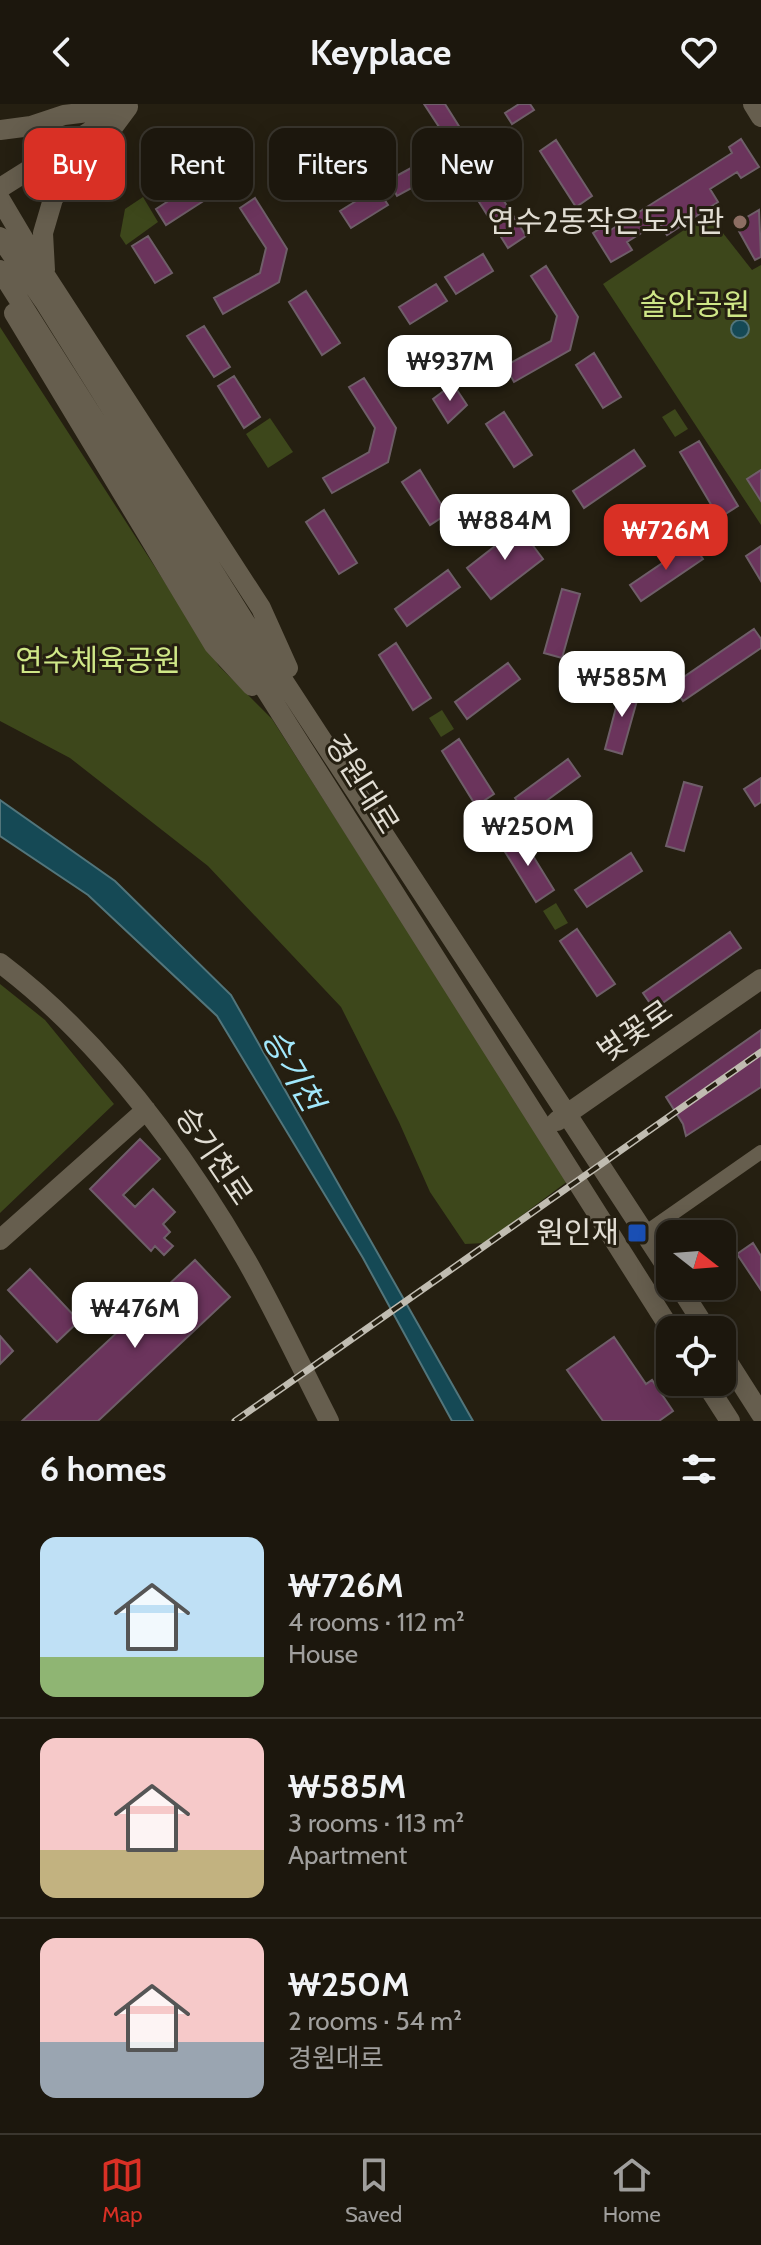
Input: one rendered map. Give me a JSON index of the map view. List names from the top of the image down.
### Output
{
  "streets": {
    "main road": ["경원대로", "벚꽃로", "승기천로"]
  },
  "crossings": [
    ["경원대로", "벚꽃로"]
  ],
  "water": ["승기천"],
  "parks": ["솔안공원", "연수체육공원"],
  "places": {
    "other": ["연수2동작은도서관"],
    "transit": ["원인재"]
  },
  "north": "right",
  "page": {
    "header": "Keyplace",
    "chip": [
      "Buy",
      "Rent",
      "Filters",
      "New"
    ],
    "price": [
      "₩937M",
      "₩884M",
      "₩726M",
      "₩585M",
      "₩250M",
      "₩476M"
    ],
    "heading": "6 homes",
    "list": [
      {
        "name": "₩726M",
        "note": "4 rooms · 112 m² · House"
      },
      {
        "name": "₩585M",
        "note": "3 rooms · 113 m² · Apartment"
      },
      {
        "name": "₩250M",
        "note": "2 rooms · 54 m² · 경원대로"
      }
    ],
    "tabs": ["Map", "Saved", "Home"]
  }
}
